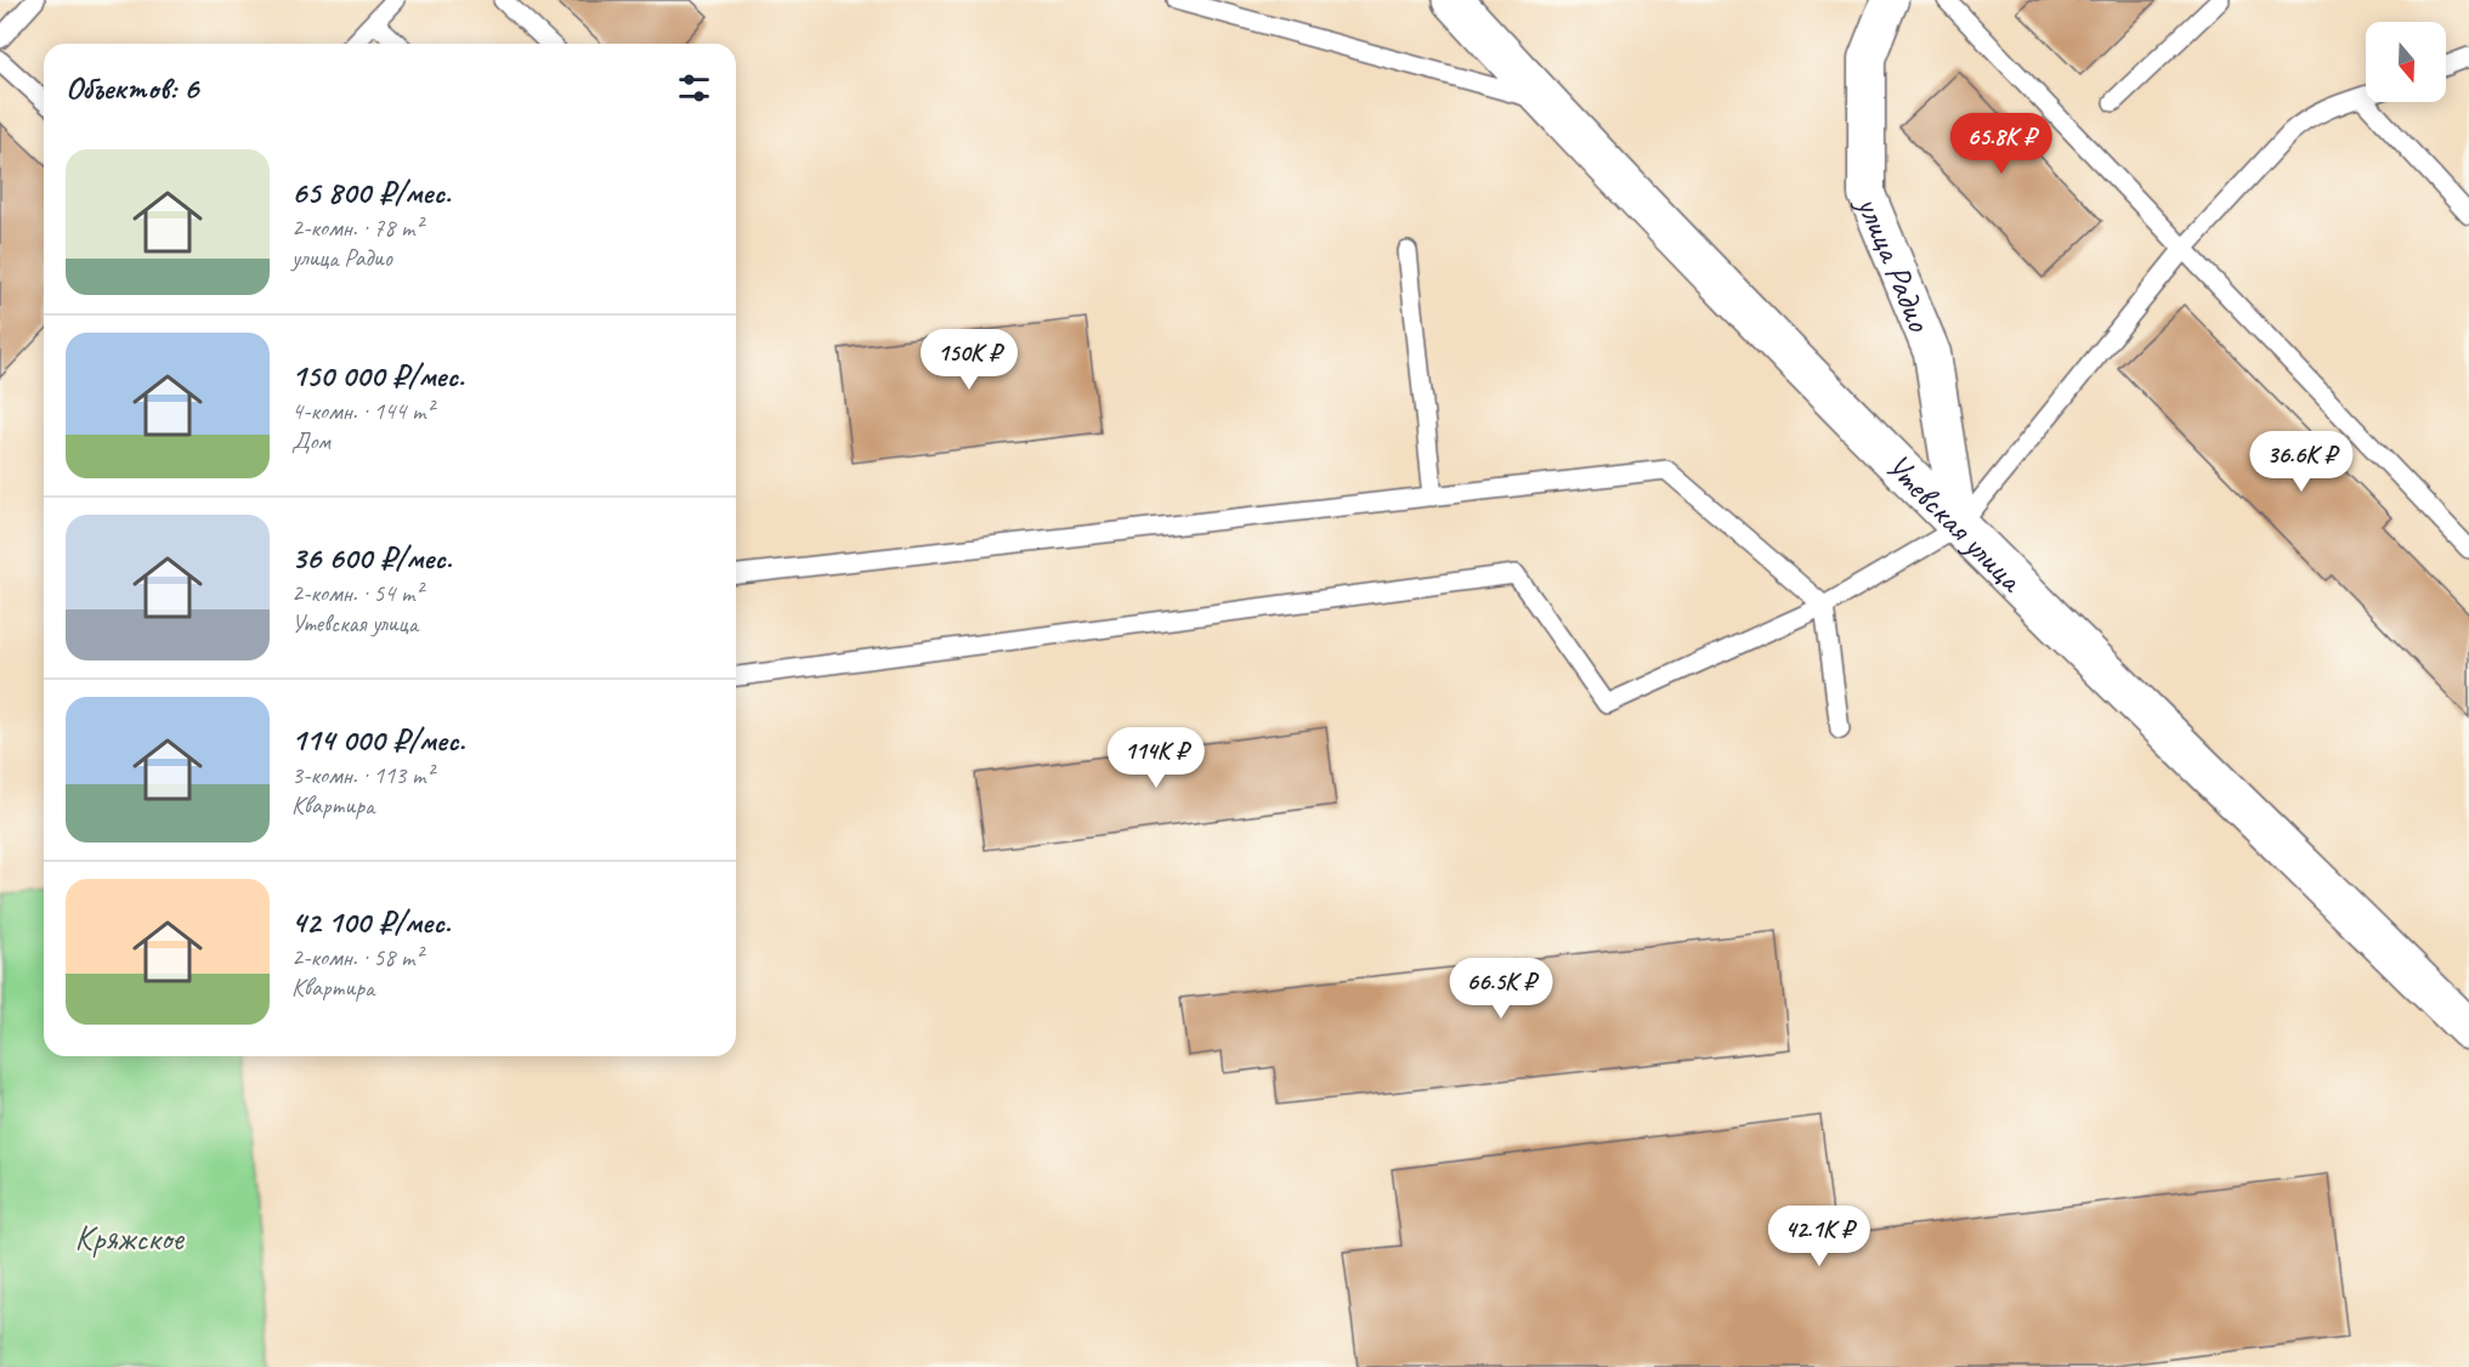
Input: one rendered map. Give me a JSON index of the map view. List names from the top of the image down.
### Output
{
  "streets": {
    "main road": ["Утевская улица"],
    "street": ["улица Радио"]
  },
  "crossings": [
    ["улица Радио", "Утевская улица"]
  ],
  "parks": ["Кряжское"],
  "north": "bottom",
  "page": {
    "heading": "Объектов: 6",
    "price": [
      "65.8K ₽",
      "150K ₽",
      "36.6K ₽",
      "114K ₽",
      "66.5K ₽",
      "42.1K ₽"
    ],
    "list": [
      {
        "name": "65 800 ₽/мес.",
        "note": "2-комн. · 78 m² · улица Радио"
      },
      {
        "name": "150 000 ₽/мес.",
        "note": "4-комн. · 144 m² · Дом"
      },
      {
        "name": "36 600 ₽/мес.",
        "note": "2-комн. · 54 m² · Утевская улица"
      },
      {
        "name": "114 000 ₽/мес.",
        "note": "3-комн. · 113 m² · Квартира"
      },
      {
        "name": "42 100 ₽/мес.",
        "note": "2-комн. · 58 m² · Квартира"
      }
    ]
  }
}
